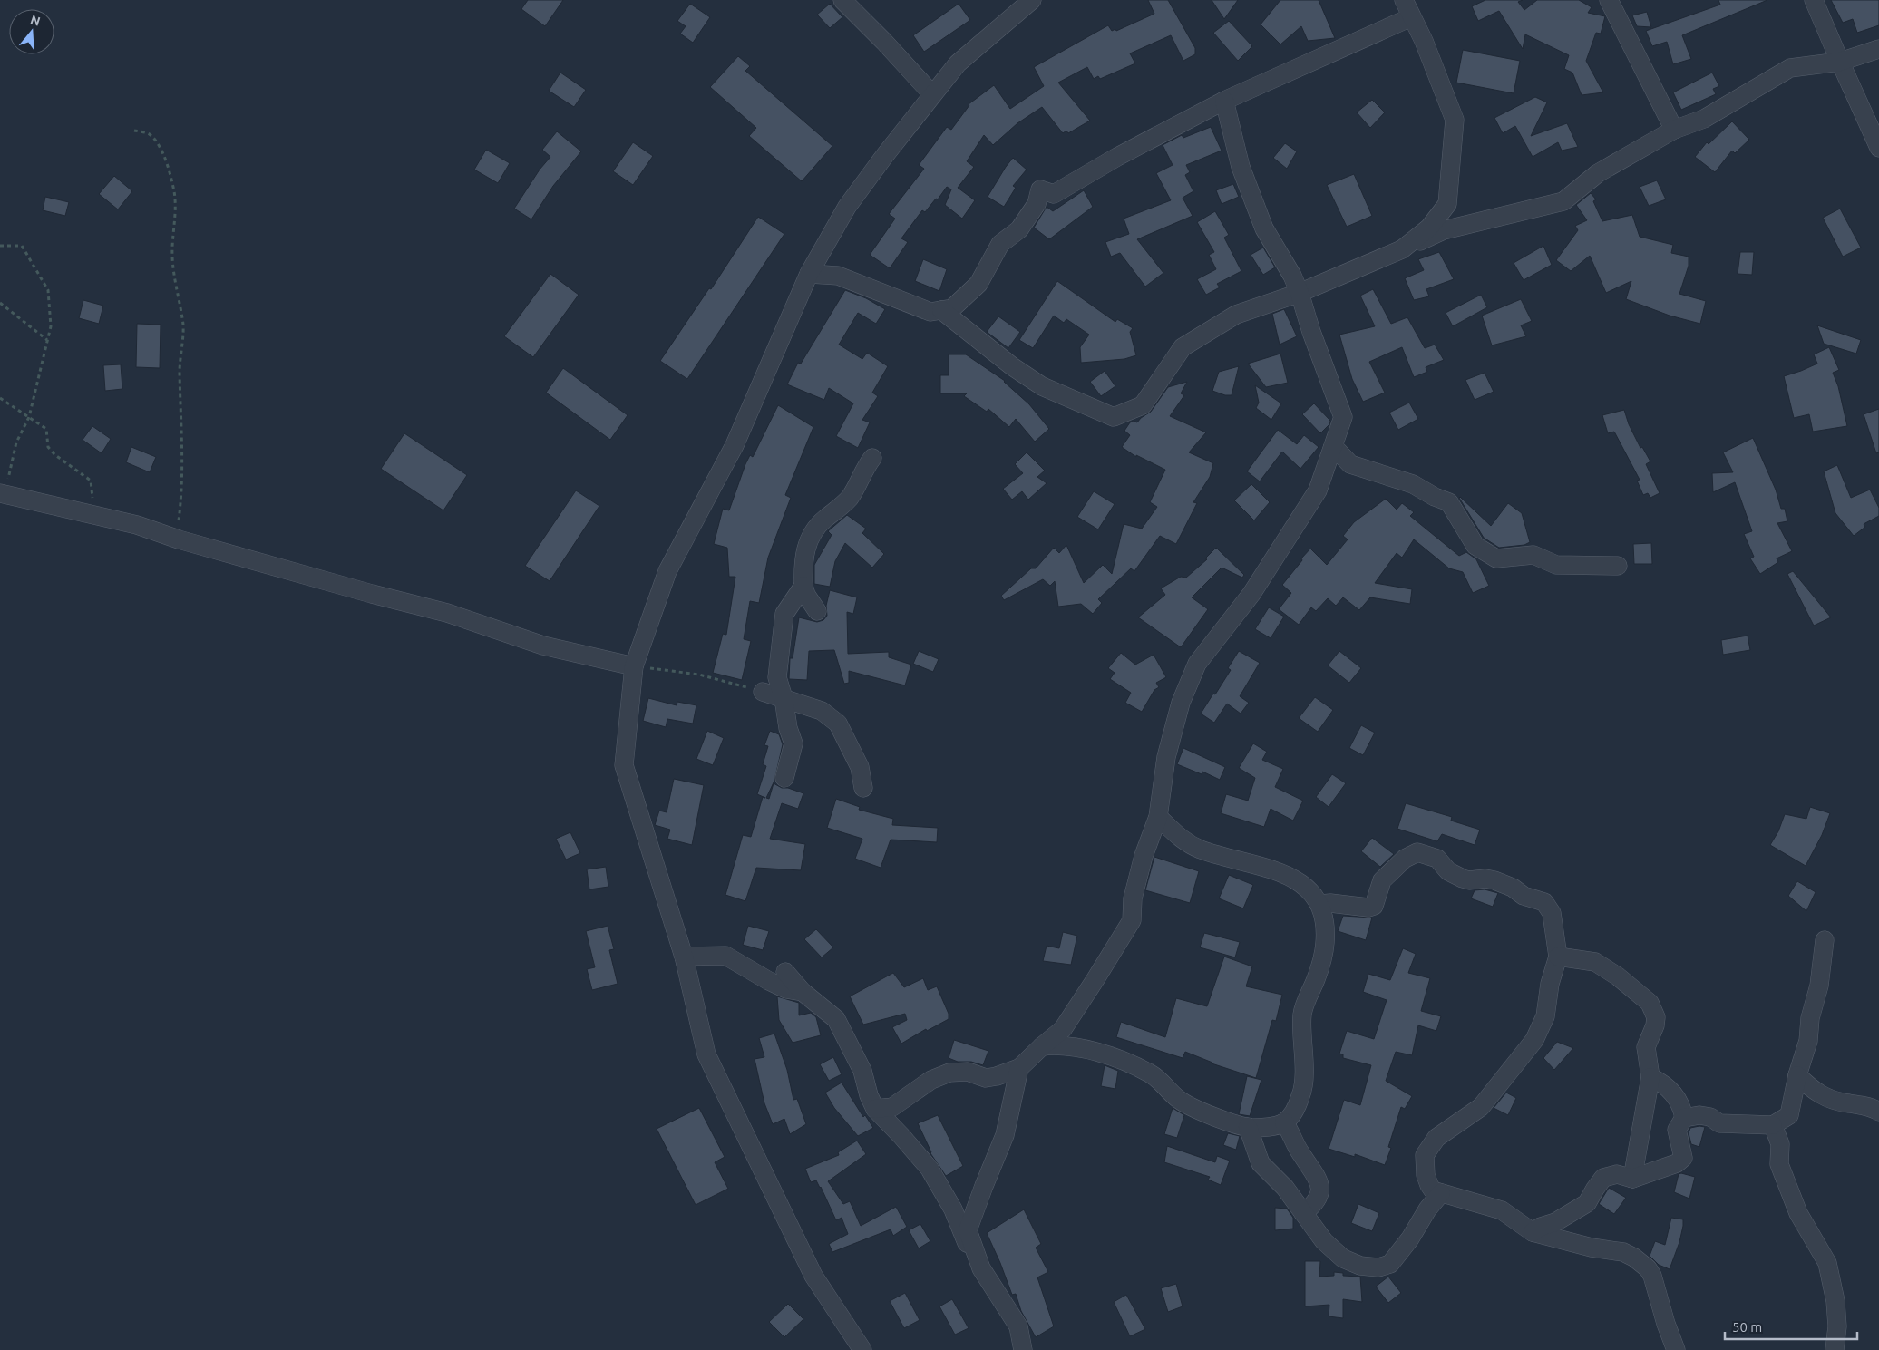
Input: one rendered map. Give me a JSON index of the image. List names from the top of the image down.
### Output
{
  "scale_bar": "50 m",
  "north": "top"
}
